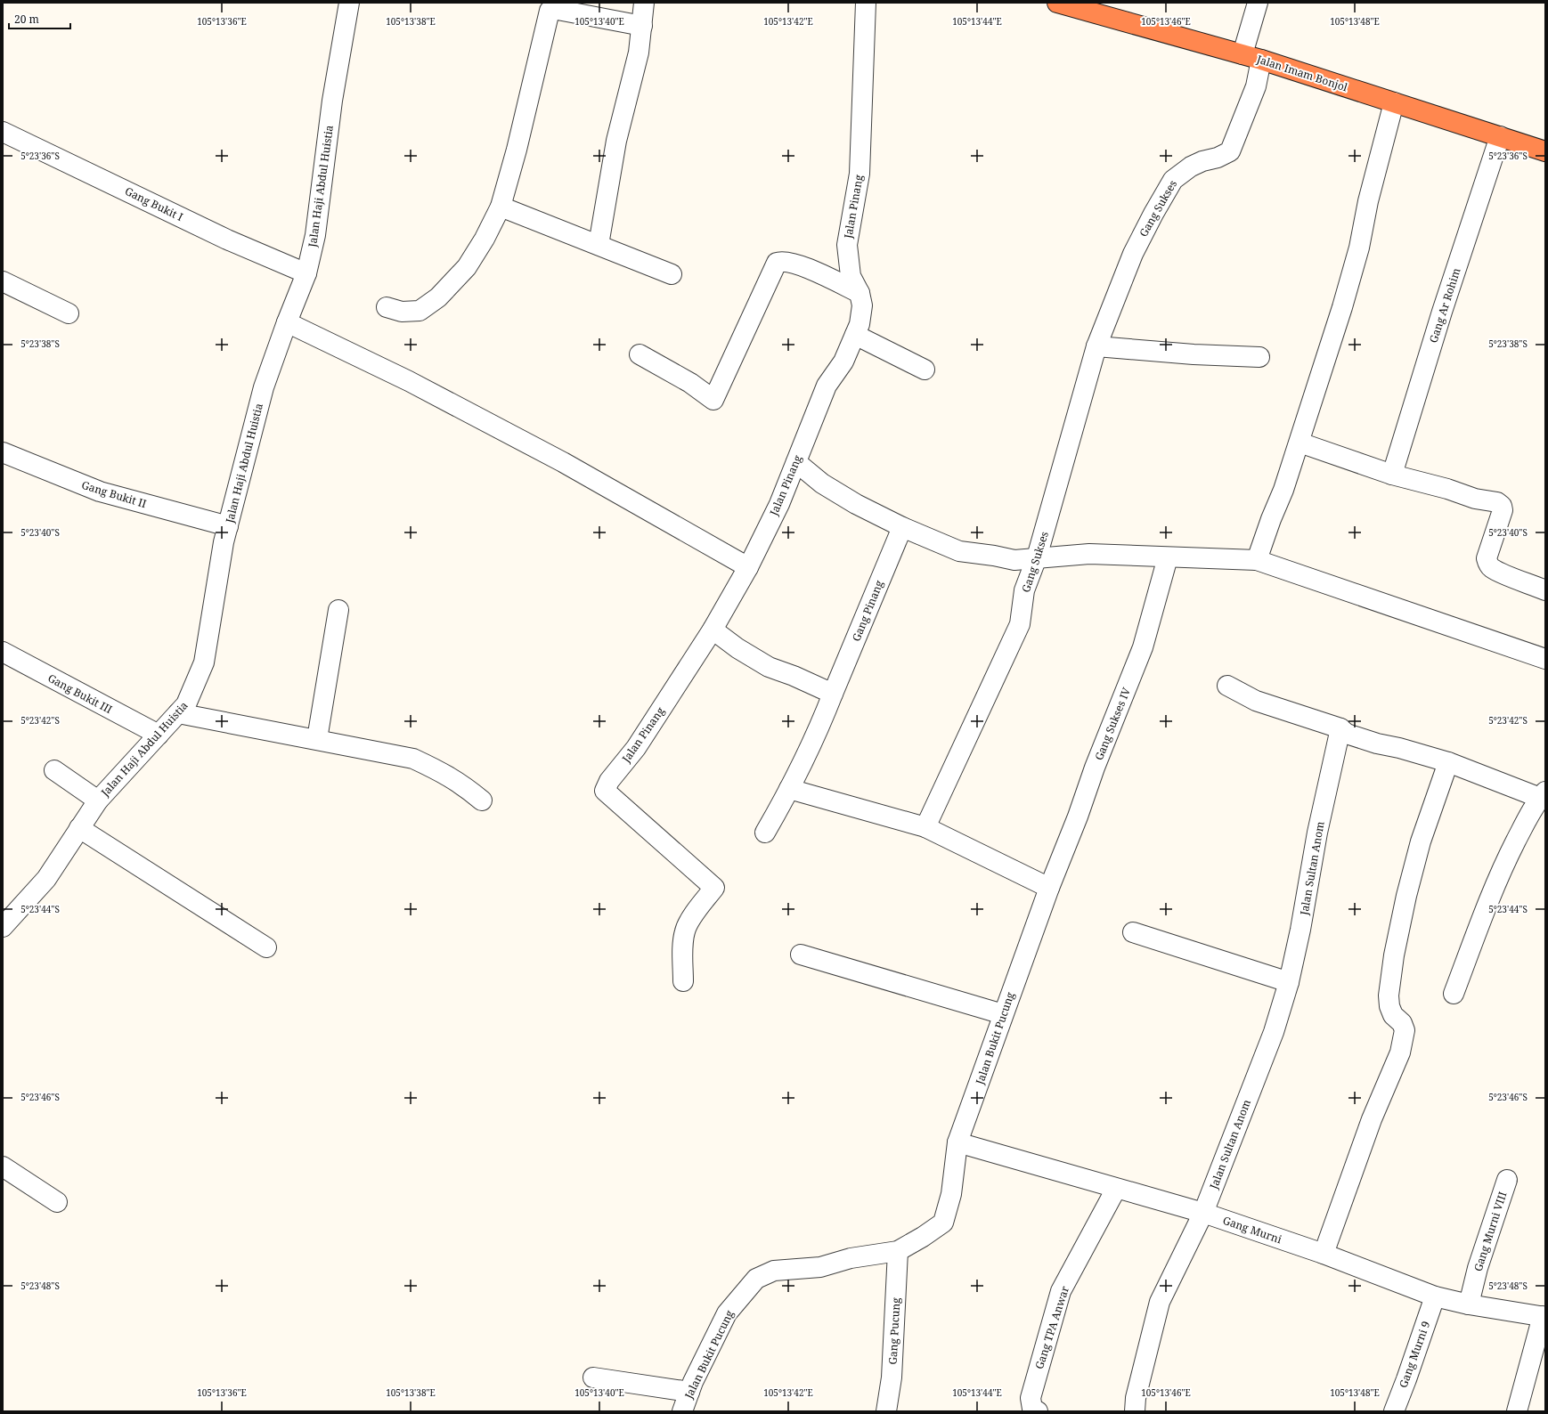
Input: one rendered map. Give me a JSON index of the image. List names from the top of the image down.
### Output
{
  "streets": {
    "highway": ["Jalan Imam Bonjol"],
    "street": [
      "Jalan Haji Abdul Huistia",
      "Gang Bukit I",
      "Jalan Pinang",
      "Gang Sukses",
      "Gang Ar Rohim",
      "Gang Bukit II",
      "Gang Pinang",
      "Gang Bukit III",
      "Gang Sukses IV",
      "Jalan Sultan Anom",
      "Jalan Bukit Pucung",
      "Gang Murni",
      "Gang Murni VIII",
      "Gang TPA Anwar",
      "Gang Pucung",
      "Gang Murni 9"
    ]
  },
  "crossings": [
    ["Jalan Imam Bonjol", "Gang Sukses"],
    ["Jalan Imam Bonjol", "Gang Ar Rohim"],
    ["Jalan Haji Abdul Huistia", "Gang Bukit I"],
    ["Jalan Haji Abdul Huistia", "Gang Bukit II"],
    ["Jalan Haji Abdul Huistia", "Gang Bukit III"],
    ["Gang Sukses IV", "Jalan Bukit Pucung"],
    ["Jalan Sultan Anom", "Gang Murni"],
    ["Jalan Bukit Pucung", "Gang Murni"],
    ["Jalan Bukit Pucung", "Gang Pucung"],
    ["Gang Murni", "Gang Murni VIII"],
    ["Gang Murni", "Gang TPA Anwar"],
    ["Gang Murni", "Gang Murni 9"]
  ],
  "scale_bar": "20 m",
  "coordinates": [
    "105°13'36\"E",
    "105°13'38\"E",
    "105°13'40\"E",
    "105°13'42\"E",
    "105°13'44\"E",
    "105°13'46\"E",
    "105°13'48\"E",
    "5°23'36\"S",
    "5°23'38\"S",
    "5°23'40\"S",
    "5°23'42\"S",
    "5°23'44\"S",
    "5°23'46\"S",
    "5°23'48\"S"
  ]
}
